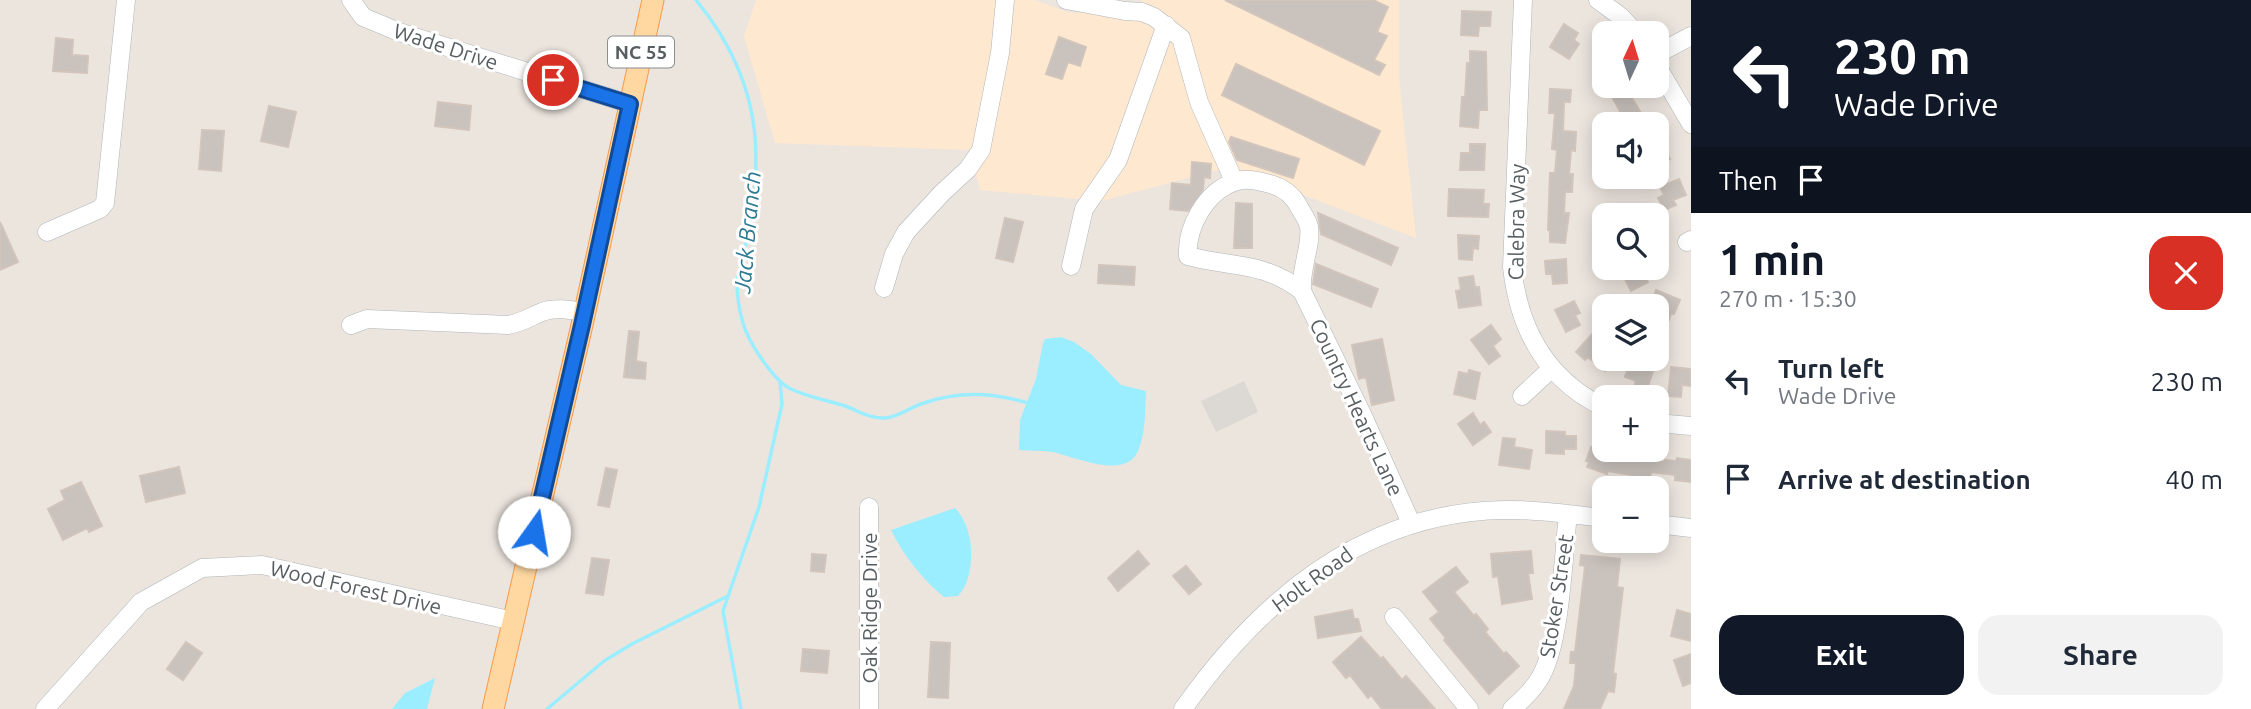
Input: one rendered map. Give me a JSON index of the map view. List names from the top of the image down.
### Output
{
  "streets": {
    "main road": ["NC 55"],
    "street": [
      "Wade Drive",
      "Calebra Way",
      "Country Hearts Lane",
      "Holt Road",
      "Wood Forest Drive",
      "Stoker Street",
      "Oak Ridge Drive"
    ]
  },
  "crossings": [
    ["Wade Drive", "NC 55"],
    ["NC 55", "Wood Forest Drive"],
    ["Country Hearts Lane", "Holt Road"],
    ["Holt Road", "Stoker Street"]
  ],
  "water": ["Jack Branch"],
  "north": "top",
  "page": {
    "turn": ["230 m", "Wade Drive"],
    "map_buttons": ["+", "−"],
    "then": "Then",
    "heading": ["1 min", "270 m · 15:30"],
    "list": [
      {
        "name": "Turn left",
        "note": "Wade Drive",
        "value": "230 m"
      },
      {
        "name": "Arrive at destination",
        "value": "40 m"
      }
    ],
    "buttons": ["Exit", "Share"]
  }
}
